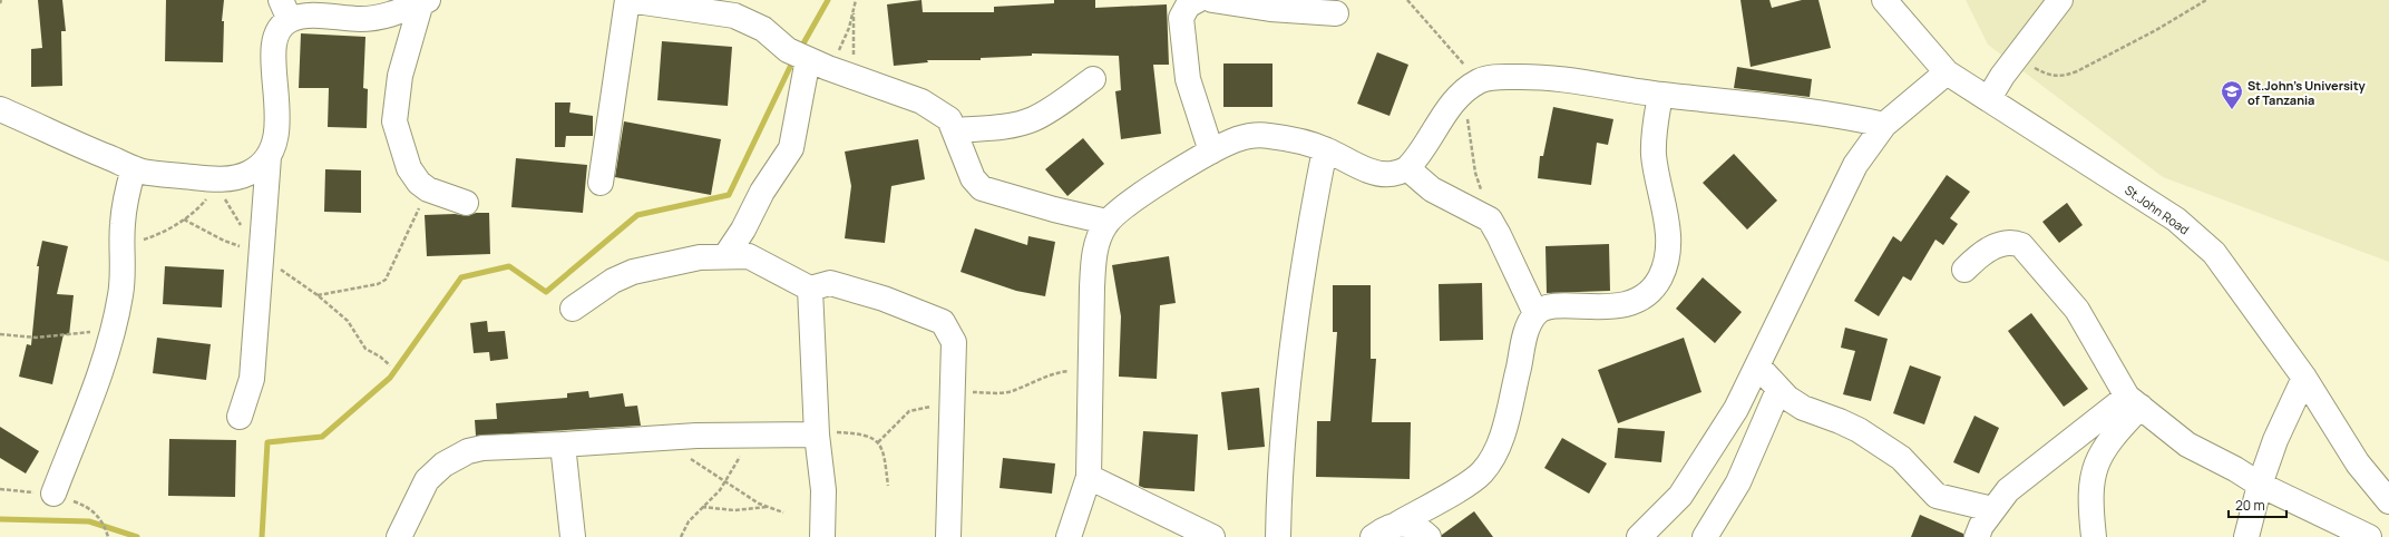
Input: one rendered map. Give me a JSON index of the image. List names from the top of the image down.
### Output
{
  "streets": {
    "street": ["St.John Road"]
  },
  "places": {
    "school or university": ["St.John's University of Tanzania"]
  },
  "scale_bar": "20 m"
}
